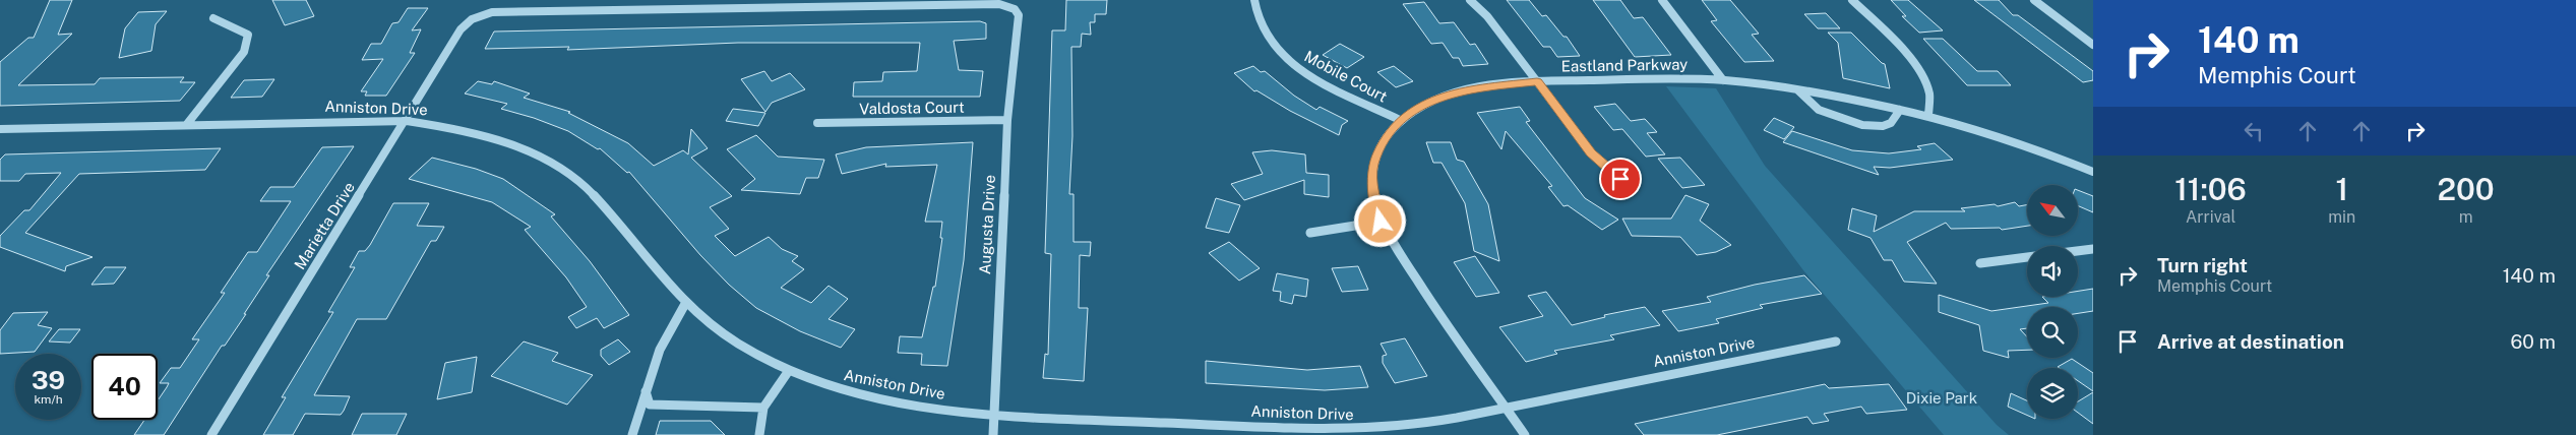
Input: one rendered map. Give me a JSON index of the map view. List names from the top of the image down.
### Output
{
  "streets": {
    "street": [
      "Eastland Parkway",
      "Mobile Court",
      "Anniston Drive",
      "Valdosta Court",
      "Augusta Drive",
      "Marietta Drive"
    ]
  },
  "crossings": [
    ["Eastland Parkway", "Mobile Court"],
    ["Eastland Parkway", "Anniston Drive"],
    ["Anniston Drive", "Augusta Drive"],
    ["Anniston Drive", "Marietta Drive"],
    ["Valdosta Court", "Augusta Drive"],
    ["Augusta Drive", "Marietta Drive"]
  ],
  "parks": ["Dixie Park"],
  "north": "top left",
  "page": {
    "turn": ["140 m", "Memphis Court"],
    "eta": [
      "11:06",
      "Arrival",
      "1",
      "min",
      "200",
      "m"
    ],
    "list": [
      {
        "name": "Turn right",
        "note": "Memphis Court",
        "value": "140 m"
      },
      {
        "name": "Arrive at destination",
        "value": "60 m"
      }
    ],
    "speed": "39 km/h",
    "limit": "40"
  }
}
